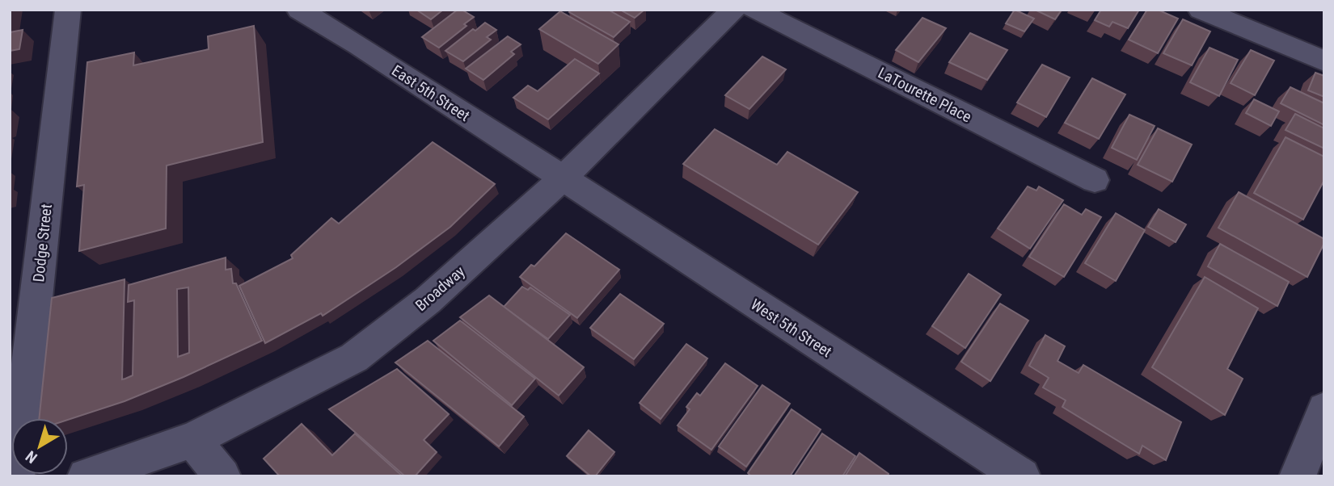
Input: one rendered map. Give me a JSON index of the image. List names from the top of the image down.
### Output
{
  "streets": {
    "street": [
      "East 5th Street",
      "LaTourette Place",
      "Dodge Street",
      "Broadway",
      "West 5th Street"
    ]
  },
  "crossings": [
    ["East 5th Street", "Broadway"],
    ["East 5th Street", "West 5th Street"],
    ["Broadway", "West 5th Street"]
  ],
  "north": "bottom left"
}
